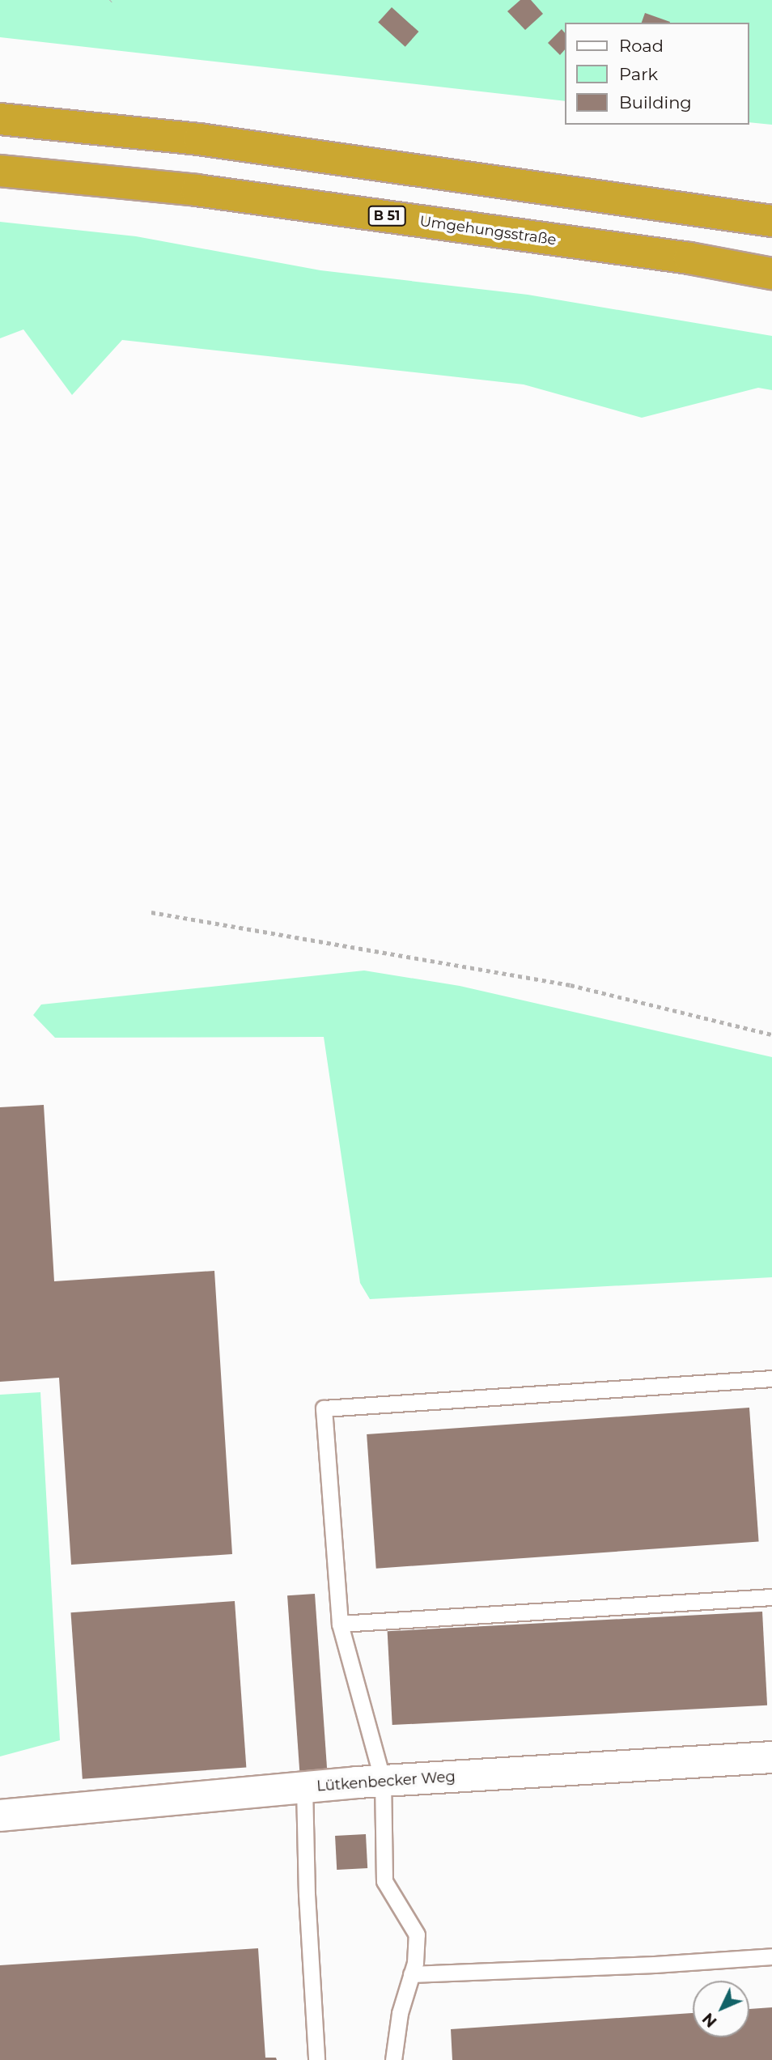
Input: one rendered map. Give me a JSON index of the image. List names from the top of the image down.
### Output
{
  "streets": {
    "highway": ["B 51", "Umgehungsstraße"],
    "street": ["Lütkenbecker Weg"]
  },
  "legend": ["Road", "Park", "Building"],
  "north": "bottom left"
}
